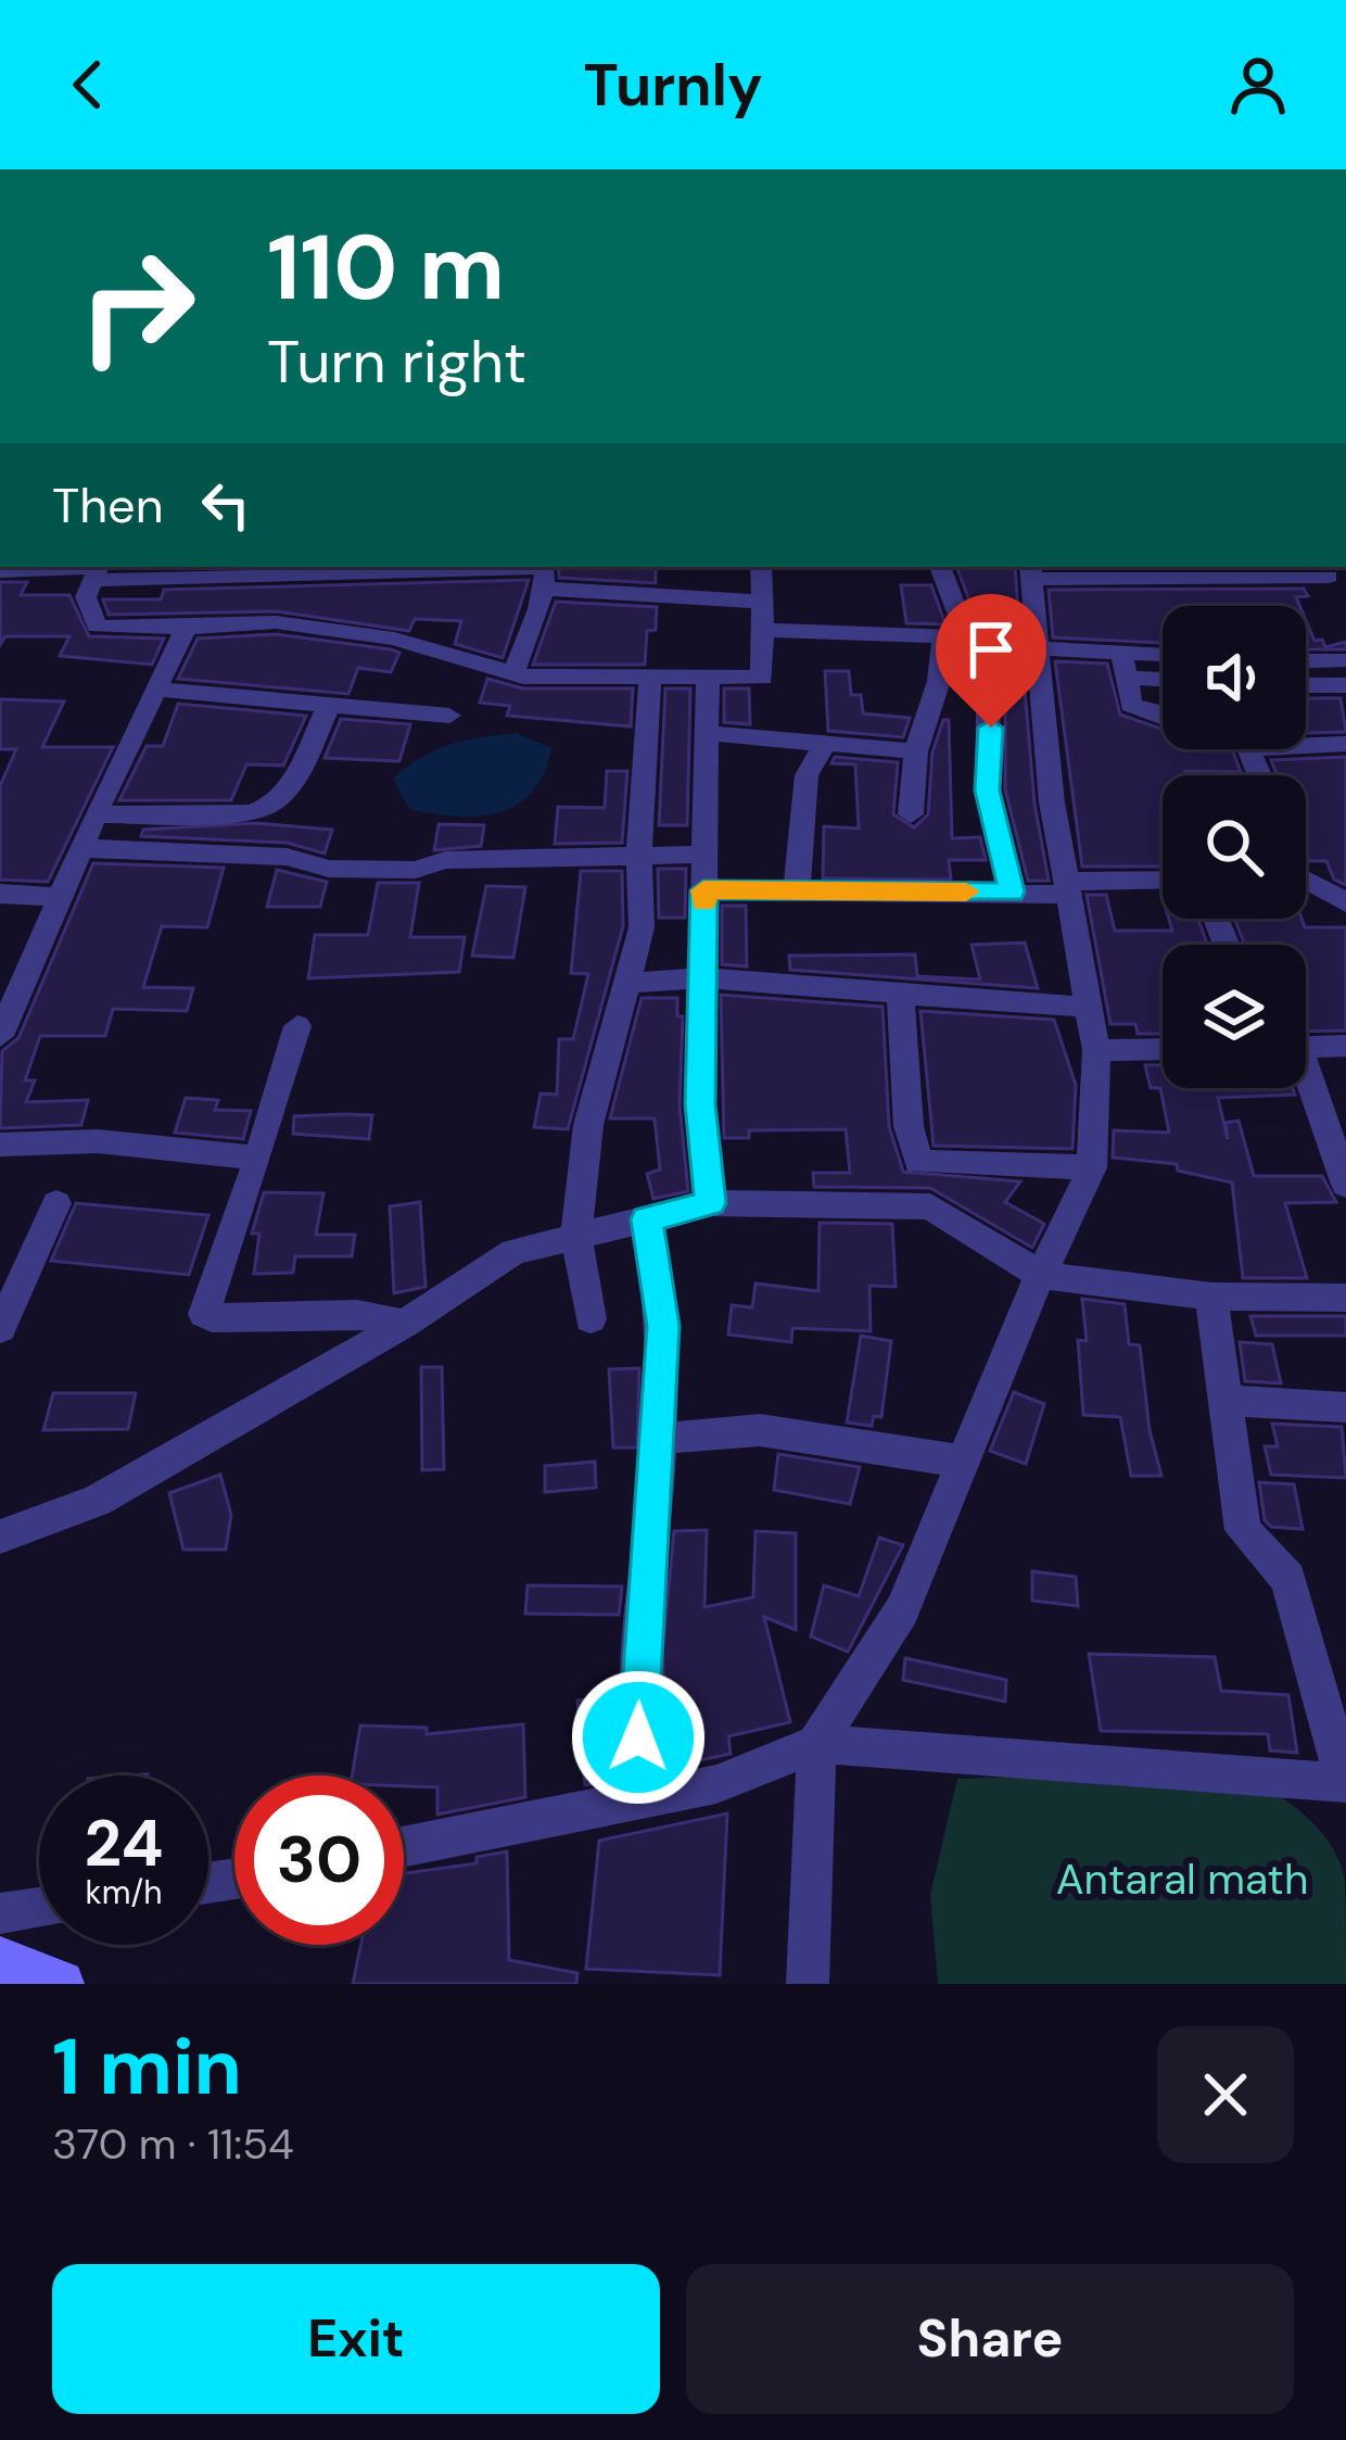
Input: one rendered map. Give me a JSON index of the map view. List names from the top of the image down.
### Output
{
  "parks": ["Antaral math"],
  "page": {
    "header": "Turnly",
    "turn": ["110 m", "Turn right"],
    "then": "Then",
    "speed": "24 km/h",
    "limit": "30",
    "heading": ["1 min", "370 m · 11:54"],
    "buttons": ["Exit", "Share"]
  }
}
